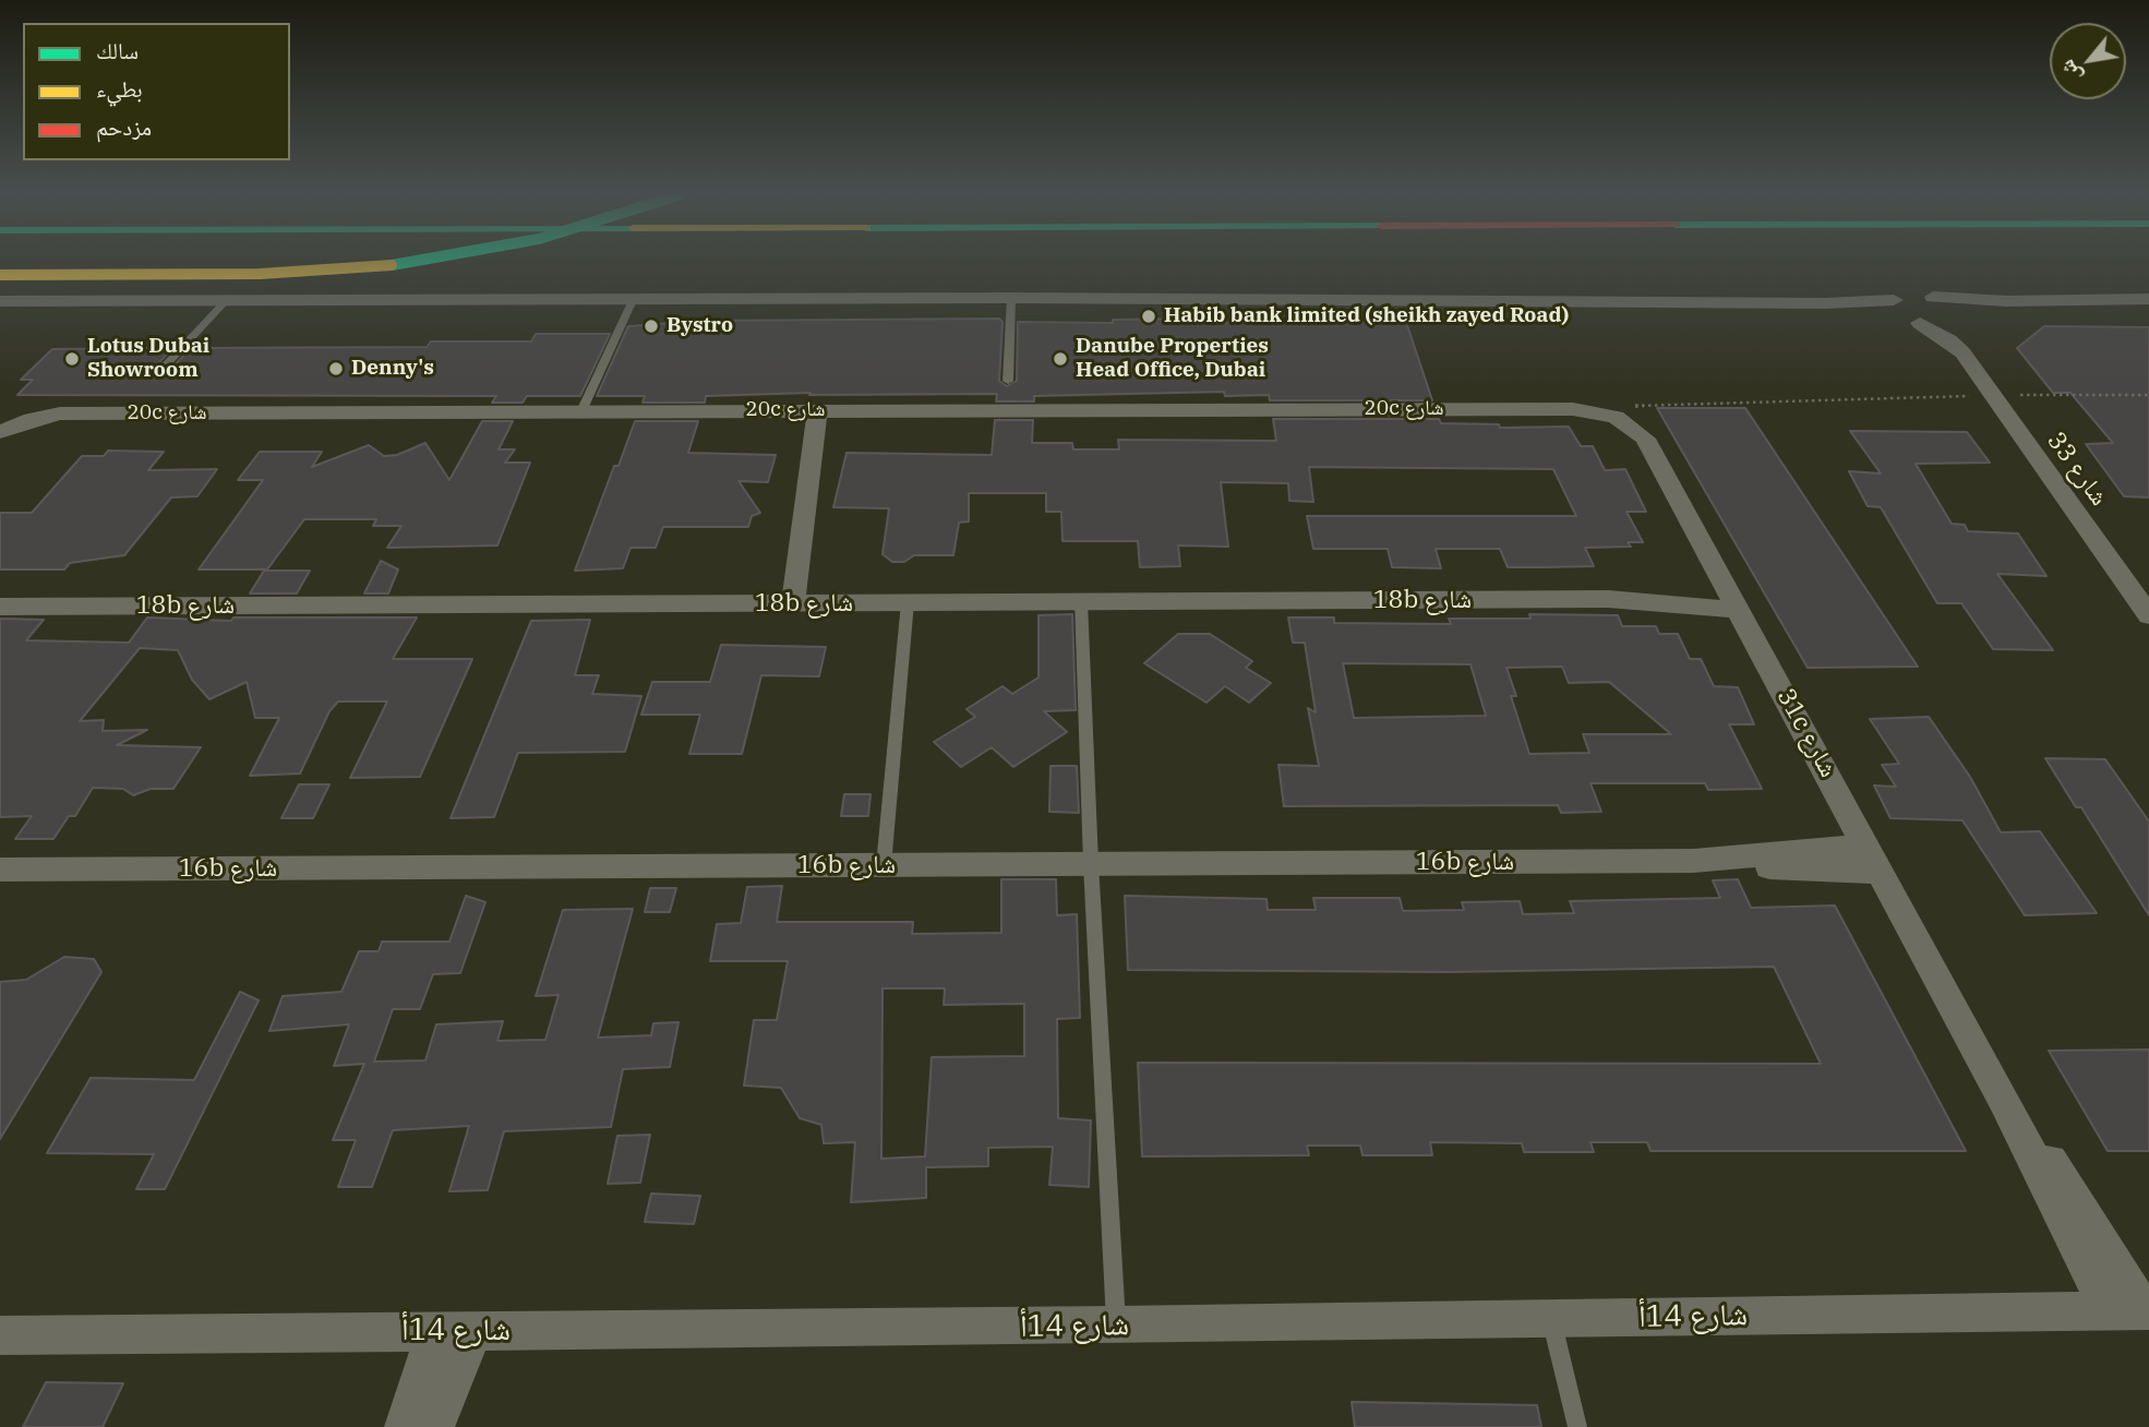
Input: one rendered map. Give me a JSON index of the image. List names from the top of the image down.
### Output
{
  "streets": {
    "street": [
      "20c شارع",
      "شارع 33",
      "18b شارع",
      "31c شارع",
      "16b شارع",
      "شارع 14أ"
    ]
  },
  "crossings": [
    ["20c شارع", "31c شارع"],
    ["18b شارع", "31c شارع"],
    ["31c شارع", "16b شارع"],
    ["31c شارع", "شارع 14أ"]
  ],
  "places": [
    "Habib bank limited (sheikh zayed Road)",
    "Bystro",
    "Lotus Dubai Showroom",
    "Danube Properties Head Office, Dubai",
    "Denny's"
  ],
  "legend": ["سالك", "بطيء", "مزدحم"],
  "north": "bottom left"
}
